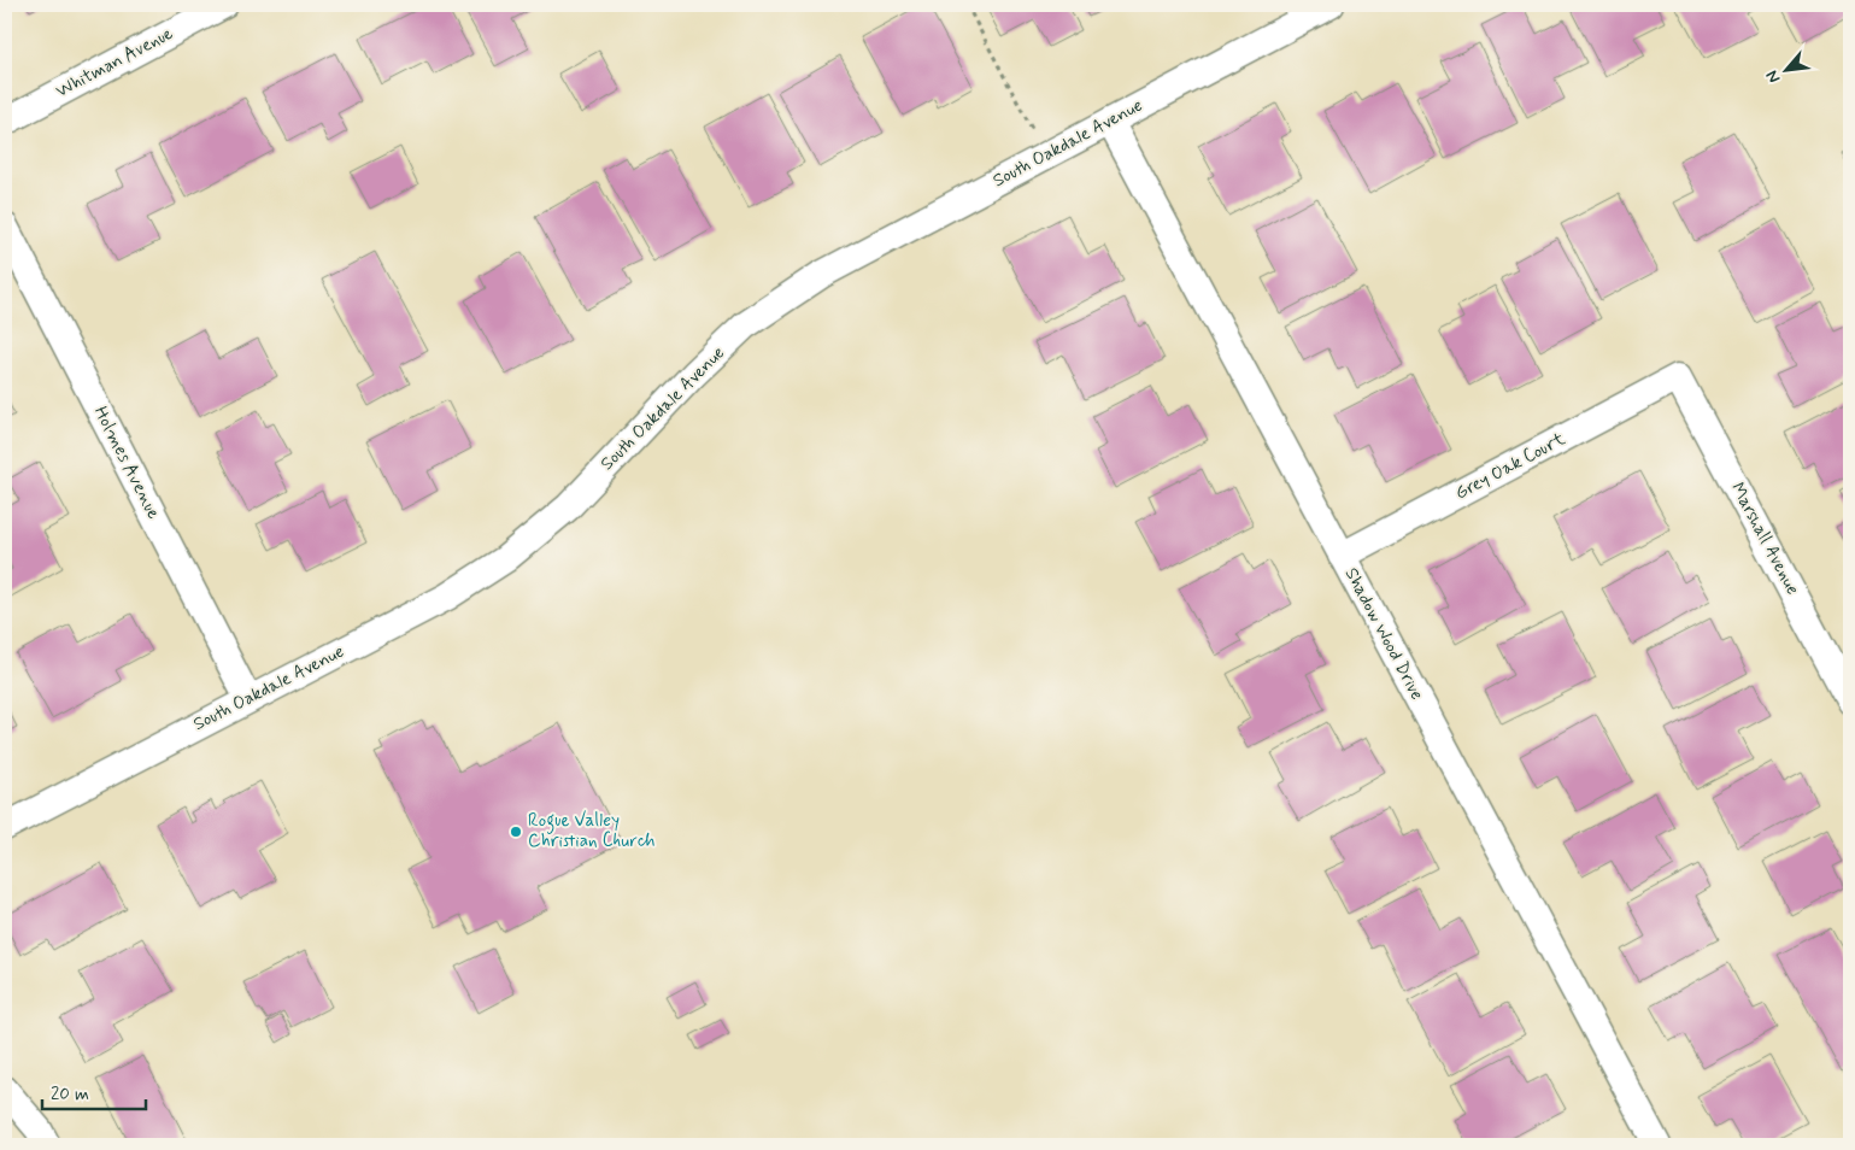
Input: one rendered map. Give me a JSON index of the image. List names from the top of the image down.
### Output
{
  "streets": {
    "street": [
      "Whitman Avenue",
      "South Oakdale Avenue",
      "Holmes Avenue",
      "Grey Oak Court",
      "Marshall Avenue",
      "Shadow Wood Drive"
    ]
  },
  "crossings": [
    ["South Oakdale Avenue", "Holmes Avenue"],
    ["South Oakdale Avenue", "Shadow Wood Drive"],
    ["Grey Oak Court", "Marshall Avenue"],
    ["Grey Oak Court", "Shadow Wood Drive"]
  ],
  "places": ["Rogue Valley Christian Church"],
  "scale_bar": "20 m",
  "north": "bottom left"
}
